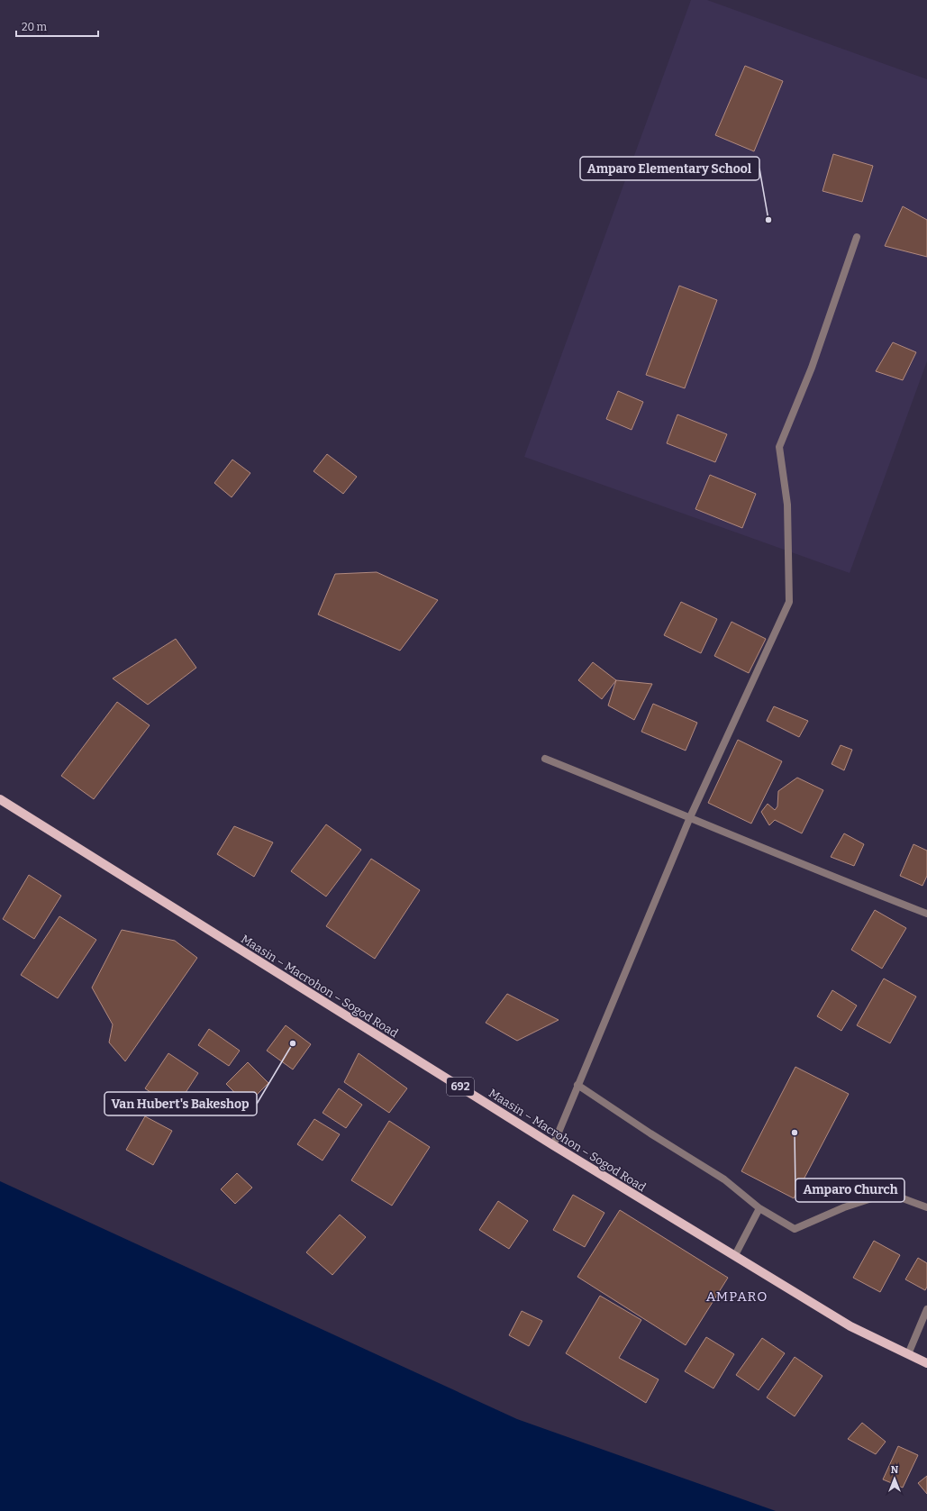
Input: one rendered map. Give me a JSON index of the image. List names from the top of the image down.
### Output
{
  "streets": {
    "main road": ["Maasin – Macrohon – Sogod Road", "692"]
  },
  "districts": ["AMPARO"],
  "places": ["Amparo Elementary School", "Van Hubert's Bakeshop", "Amparo Church"],
  "scale_bar": "20 m",
  "north": "top"
}
